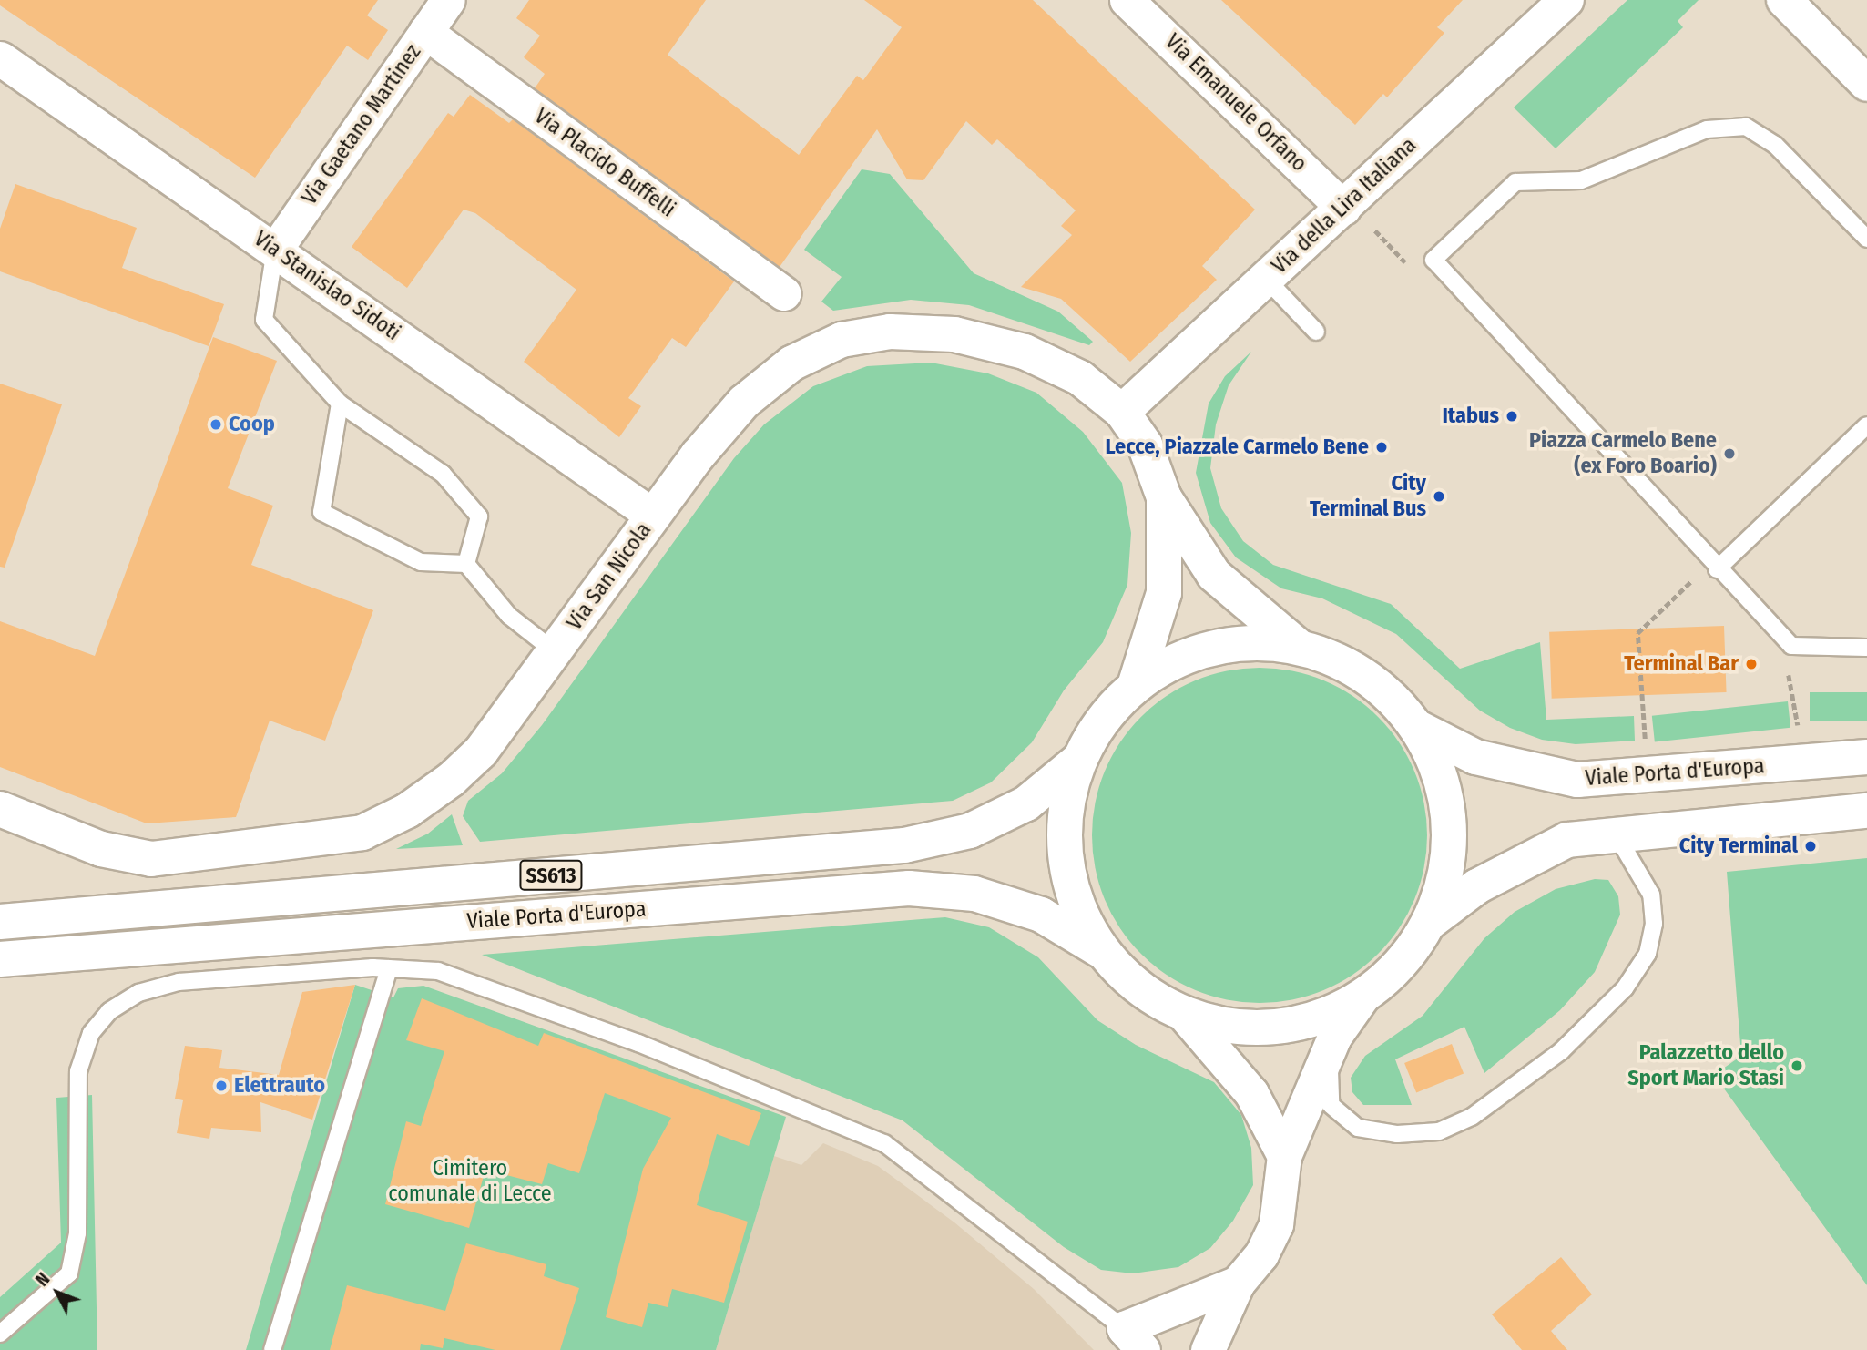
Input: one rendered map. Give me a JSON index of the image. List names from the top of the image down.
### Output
{
  "streets": {
    "main road": [
      "Via della Lira Italiana",
      "Via San Nicola",
      "Viale Porta d'Europa",
      "SS613"
    ],
    "street": [
      "Via Emanuele Orfano",
      "Via Gaetano Martinez",
      "Via Placido Buffelli",
      "Via Stanislao Sidoti"
    ]
  },
  "crossings": [
    ["Via Emanuele Orfano", "Via della Lira Italiana"],
    ["Via Gaetano Martinez", "Via Placido Buffelli"],
    ["Via Gaetano Martinez", "Via Stanislao Sidoti"],
    ["Via della Lira Italiana", "Via San Nicola"],
    ["Via Stanislao Sidoti", "Via San Nicola"],
    ["Via San Nicola", "Viale Porta d'Europa"]
  ],
  "parks": ["Cimitero comunale di Lecce"],
  "places": [
    "Itabus",
    "Coop",
    "Lecce, Piazzale Carmelo Bene",
    "Piazza Carmelo Bene (ex Foro Boario)",
    "City Terminal Bus",
    "Terminal Bar",
    "City Terminal",
    "Palazzetto dello Sport Mario Stasi",
    "Elettrauto"
  ],
  "north": "top left"
}
